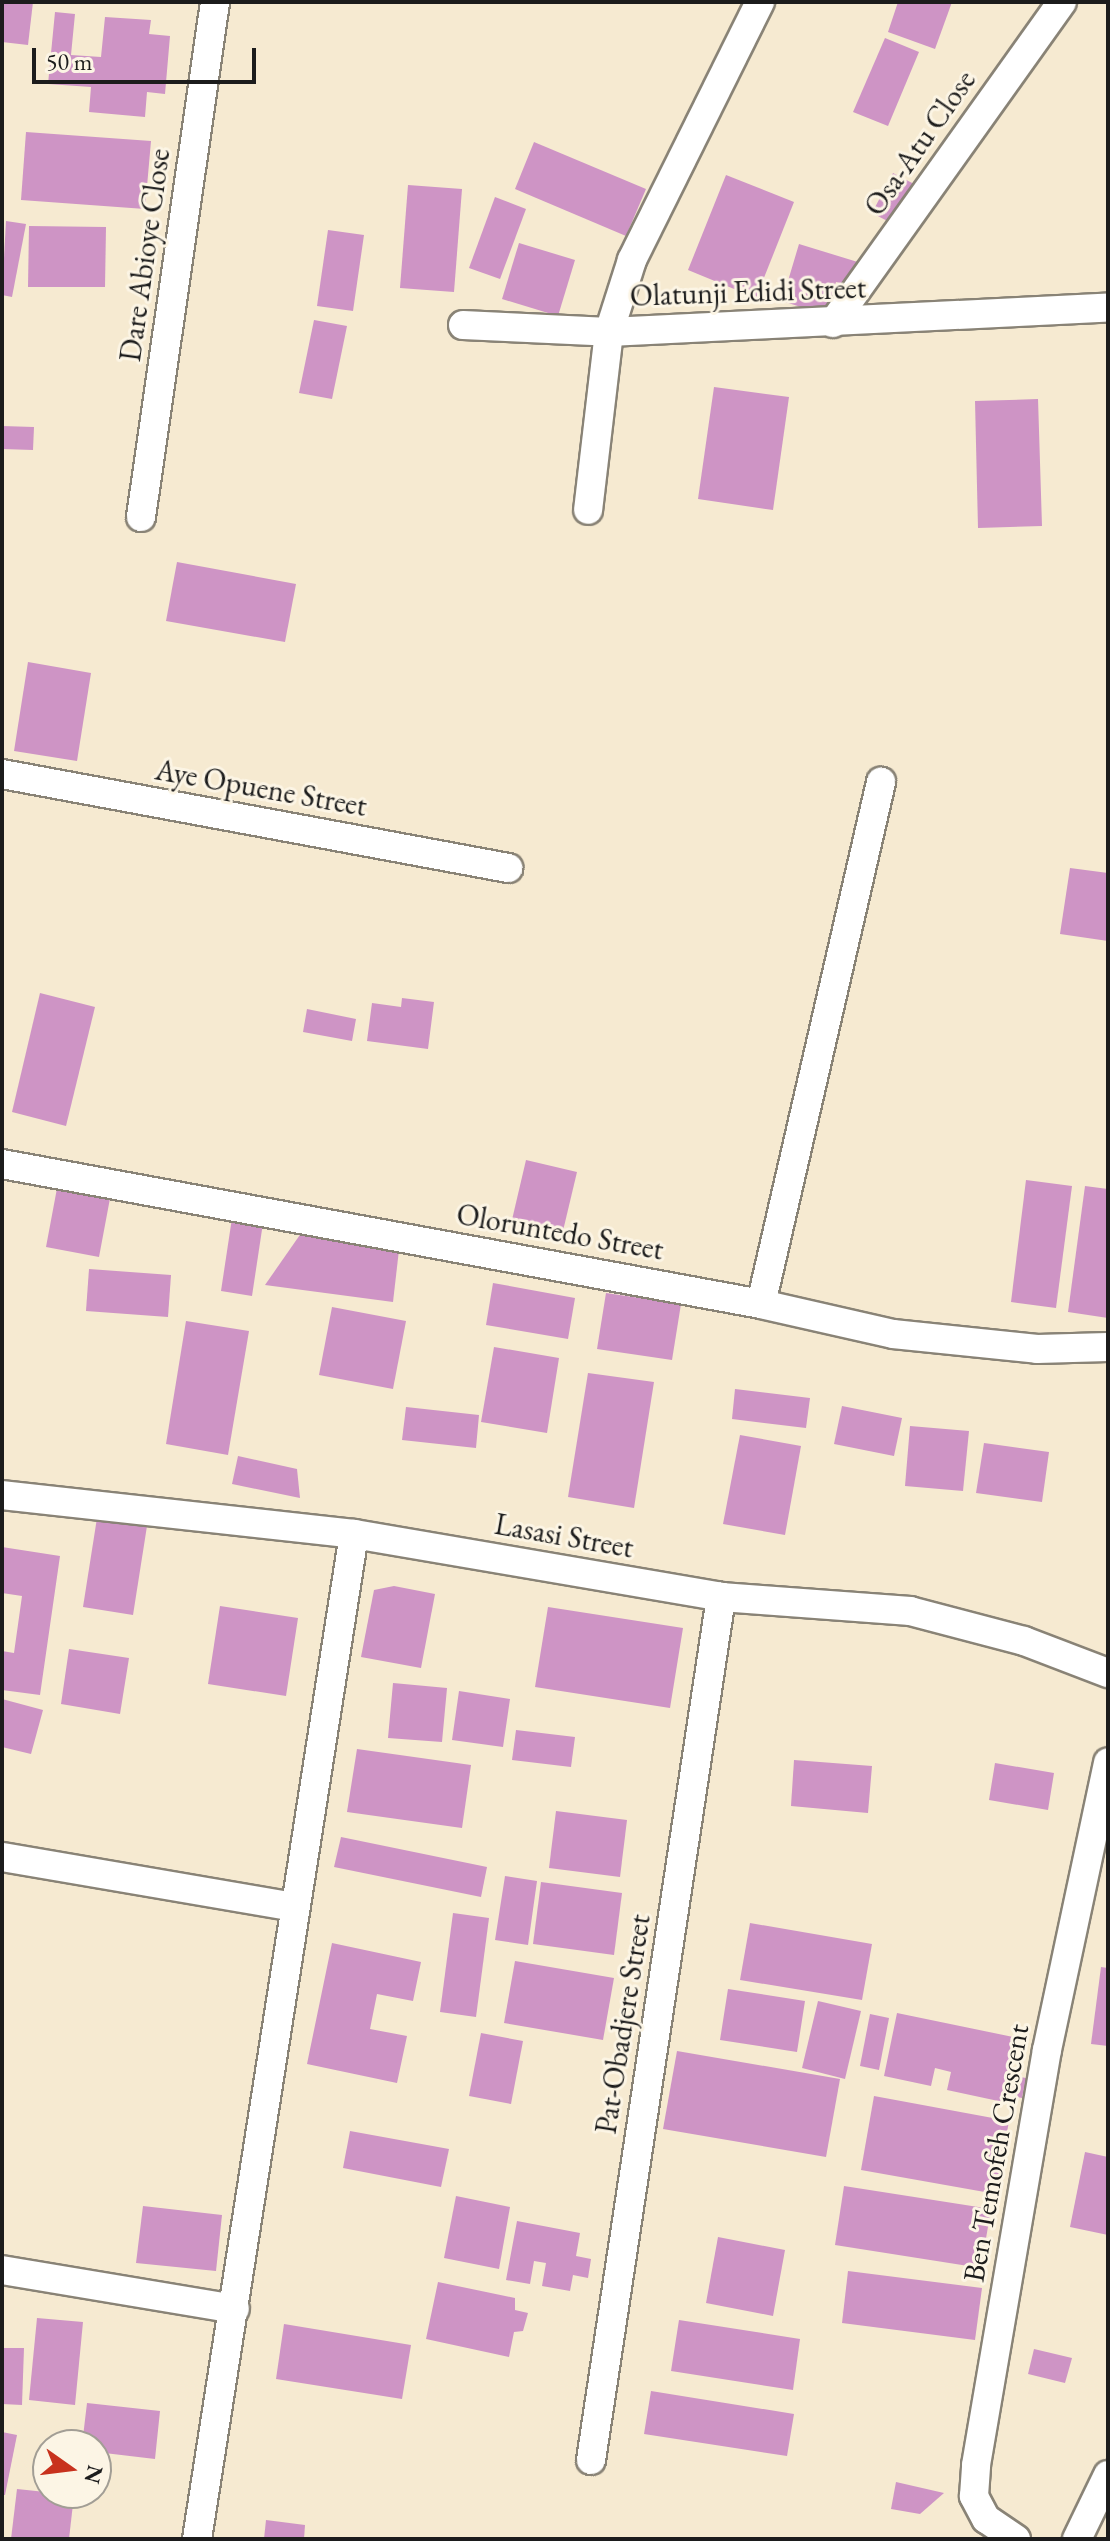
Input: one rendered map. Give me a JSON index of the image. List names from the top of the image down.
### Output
{
  "streets": {
    "street": [
      "Osa-Atu Close",
      "Dare Abioye Close",
      "Olatunji Edidi Street",
      "Aye Opuene Street",
      "Oloruntedo Street",
      "Lasasi Street",
      "Pat-Obadjere Street",
      "Ben Temofeh Crescent"
    ]
  },
  "crossings": [
    ["Osa-Atu Close", "Olatunji Edidi Street"],
    ["Lasasi Street", "Pat-Obadjere Street"]
  ],
  "scale_bar": "50 m",
  "north": "right"
}
